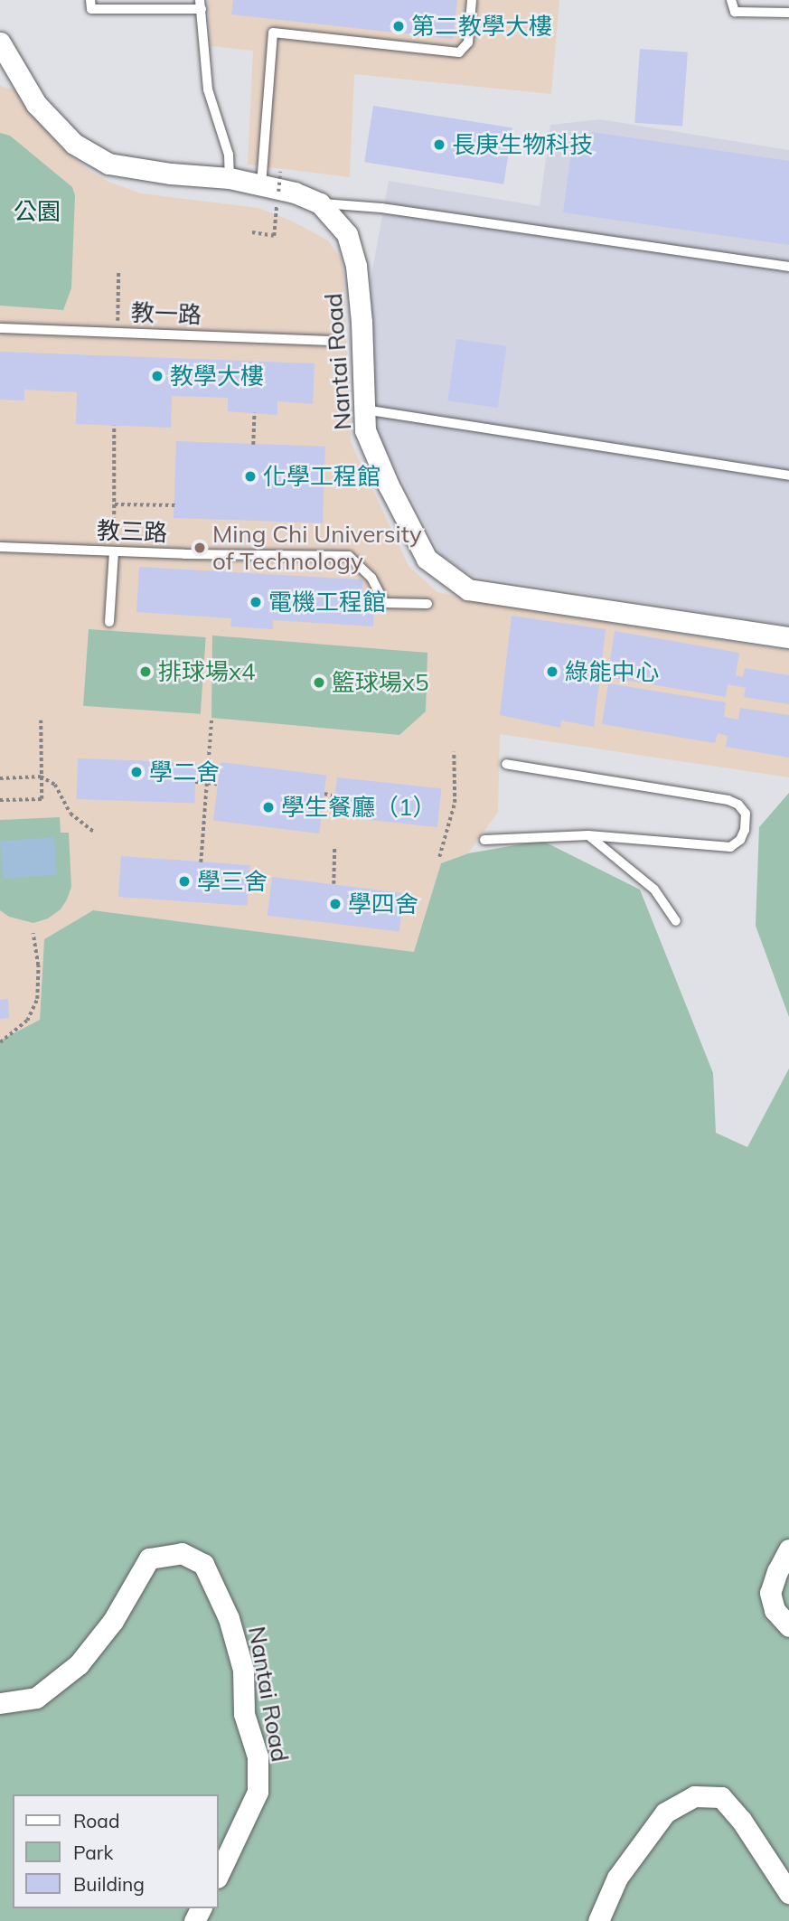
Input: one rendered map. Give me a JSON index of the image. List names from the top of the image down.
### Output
{
  "streets": {
    "street": ["Nantai Road"],
    "lane": ["教一路", "教三路"]
  },
  "parks": ["公園"],
  "places": [
    "第二教學大樓",
    "長庚生物科技",
    "教學大樓",
    "化學工程館",
    "Ming Chi University of Technology",
    "電機工程館",
    "排球場x4",
    "綠能中心",
    "籃球場x5",
    "學二舍",
    "學生餐廳（1）",
    "學三舍",
    "學四舍"
  ],
  "legend": ["Road", "Park", "Building"]
}
